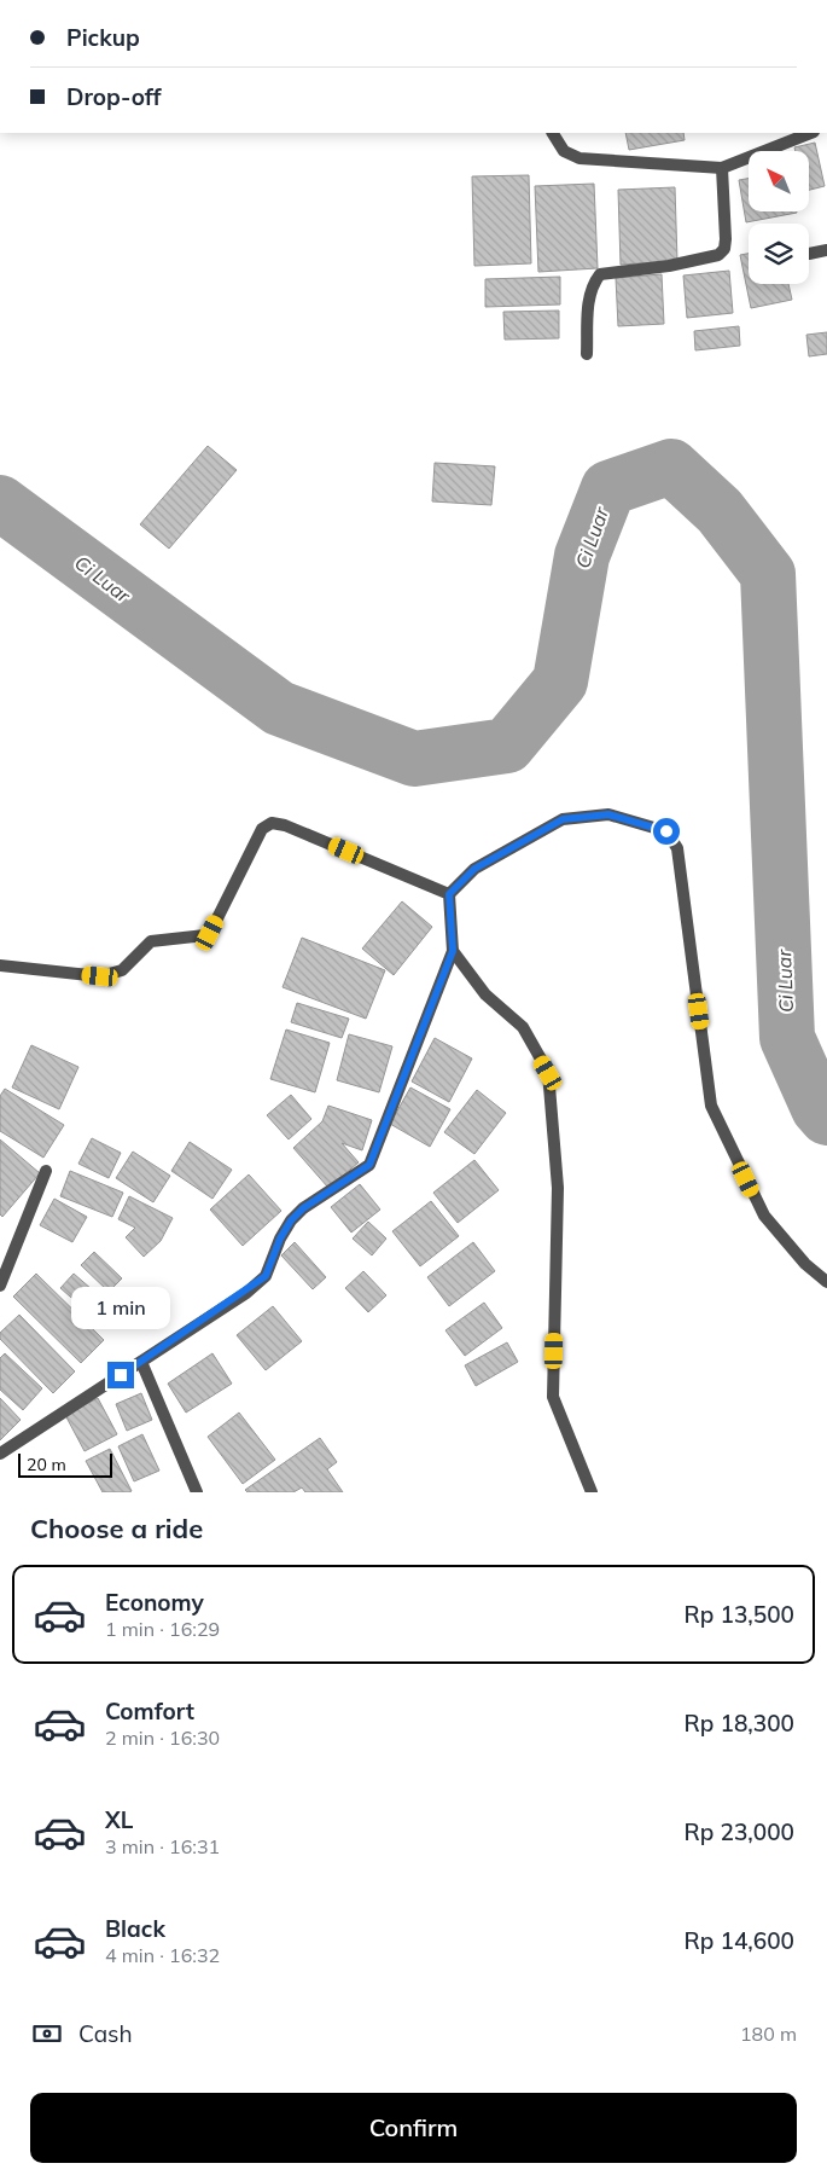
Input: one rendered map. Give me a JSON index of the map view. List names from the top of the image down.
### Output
{
  "water": ["Ci Luar"],
  "scale_bar": "20 m",
  "north": "top left",
  "page": {
    "banner": ["Pickup", "Drop-off"],
    "bubble": "1 min",
    "scale": "20 m",
    "heading": "Choose a ride",
    "list": [
      {
        "name": "Economy",
        "note": "1 min · 16:29",
        "value": "Rp 13,500"
      },
      {
        "name": "Comfort",
        "note": "2 min · 16:30",
        "value": "Rp 18,300"
      },
      {
        "name": "XL",
        "note": "3 min · 16:31",
        "value": "Rp 23,000"
      },
      {
        "name": "Black",
        "note": "4 min · 16:32",
        "value": "Rp 14,600"
      }
    ],
    "pay": ["Cash", "180 m"],
    "buttons": "Confirm"
  }
}
